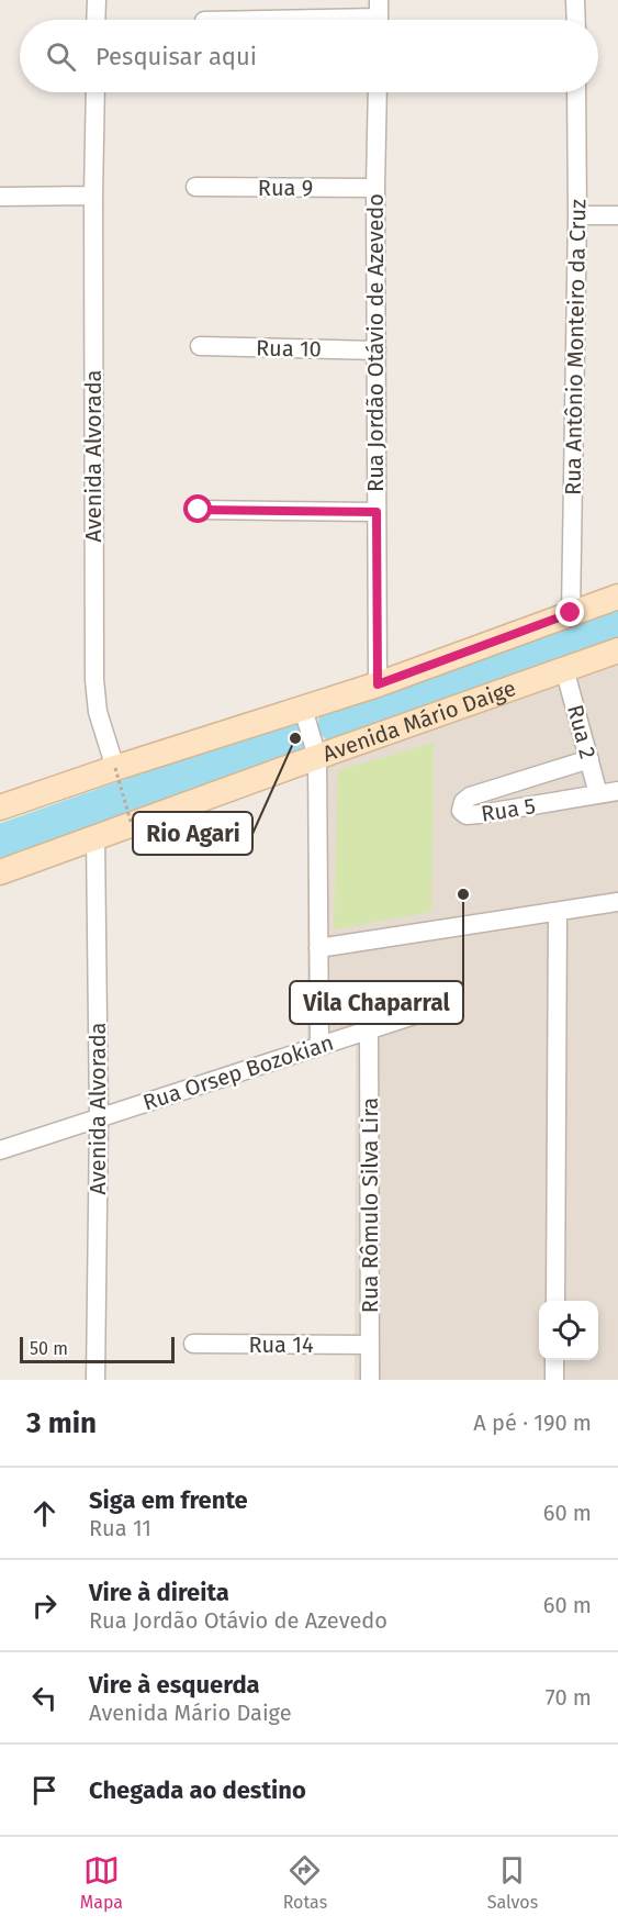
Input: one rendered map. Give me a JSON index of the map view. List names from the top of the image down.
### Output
{
  "streets": {
    "street": [
      "Rua 9",
      "Rua Jordão Otávio de Azevedo",
      "Rua Antônio Monteiro da Cruz",
      "Rua 10",
      "Avenida Alvorada",
      "Avenida Mário Daige",
      "Rua 2",
      "Rua 5",
      "Rua Orsep Bozokian",
      "Rua Rômulo Silva Lira",
      "Rua 14"
    ]
  },
  "crossings": [
    ["Rua 9", "Rua Jordão Otávio de Azevedo"],
    ["Rua Jordão Otávio de Azevedo", "Rua 10"],
    ["Avenida Alvorada", "Avenida Mário Daige"],
    ["Avenida Alvorada", "Rua Orsep Bozokian"],
    ["Avenida Mário Daige", "Rua 2"],
    ["Rua 2", "Rua 5"],
    ["Rua Orsep Bozokian", "Rua Rômulo Silva Lira"],
    ["Rua Rômulo Silva Lira", "Rua 14"]
  ],
  "places": ["Rio Agari", "Vila Chaparral"],
  "scale_bar": "50 m",
  "page": {
    "search": "Pesquisar aqui",
    "scale": "50 m",
    "heading": ["3 min", "A pé · 190 m"],
    "list": [
      ["Siga em frente", "Rua 11", "60 m"],
      ["Vire à direita", "Rua Jordão Otávio de Azevedo", "60 m"],
      ["Vire à esquerda", "Avenida Mário Daige", "70 m"],
      "Chegada ao destino"
    ],
    "nav": ["Mapa", "Rotas", "Salvos"]
  }
}
